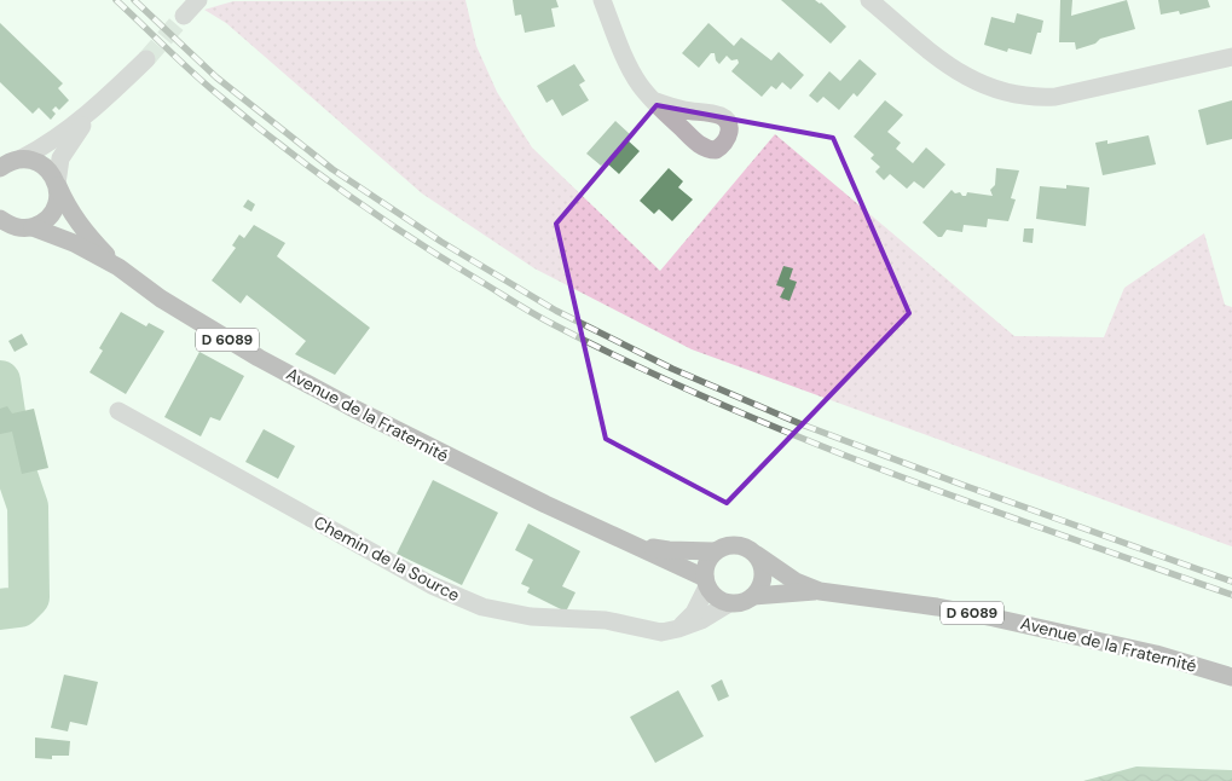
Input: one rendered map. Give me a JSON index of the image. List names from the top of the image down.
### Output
{
  "streets": {
    "main road": ["D 6089", "Avenue de la Fraternité"],
    "street": ["Chemin de la Source"]
  },
  "crossings": [
    ["D 6089", "Avenue de la Fraternité"],
    ["D 6089", "Chemin de la Source"],
    ["Avenue de la Fraternité", "Chemin de la Source"]
  ]
}
